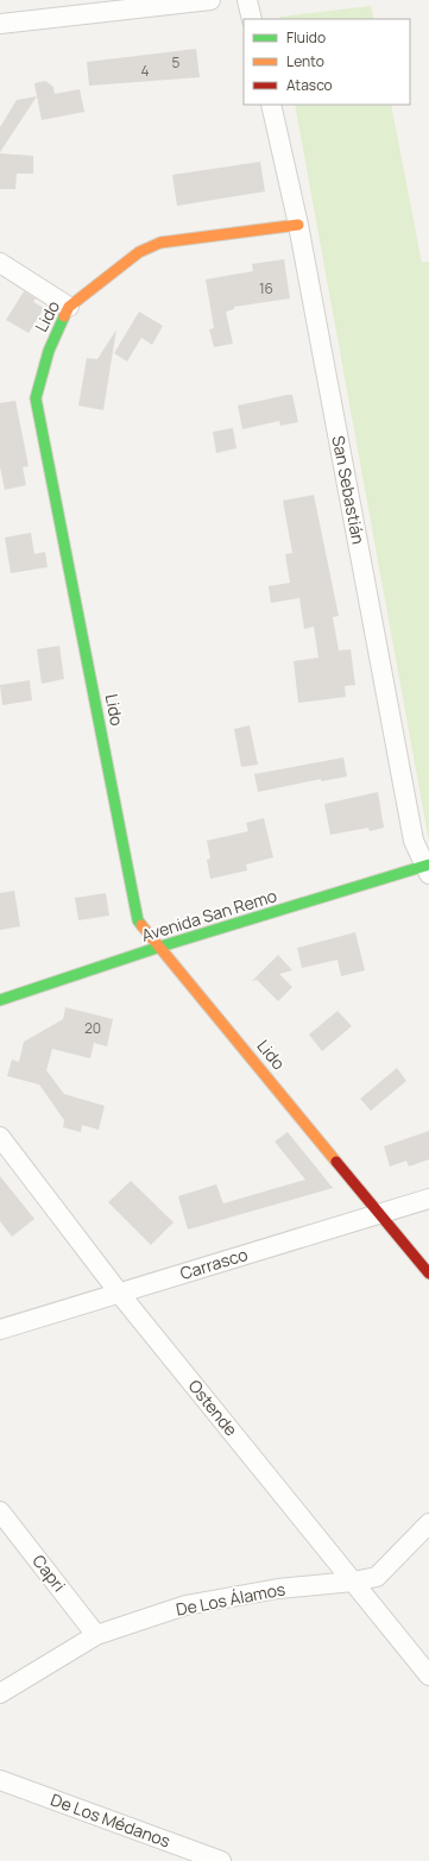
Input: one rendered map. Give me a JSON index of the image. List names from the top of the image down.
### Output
{
  "streets": {
    "street": [
      "Lido",
      "San Sebastián",
      "Avenida San Remo",
      "Carrasco",
      "Ostende",
      "Capri",
      "De Los Álamos",
      "De Los Médanos"
    ]
  },
  "crossings": [
    ["Lido", "San Sebastián"],
    ["Lido", "Avenida San Remo"],
    ["Lido", "Carrasco"],
    ["San Sebastián", "Avenida San Remo"],
    ["Carrasco", "Ostende"],
    ["Ostende", "De Los Álamos"],
    ["Capri", "De Los Álamos"]
  ],
  "house_numbers": [
    "5",
    "4",
    "16",
    "20"
  ],
  "legend": ["Fluido", "Lento", "Atasco"]
}
